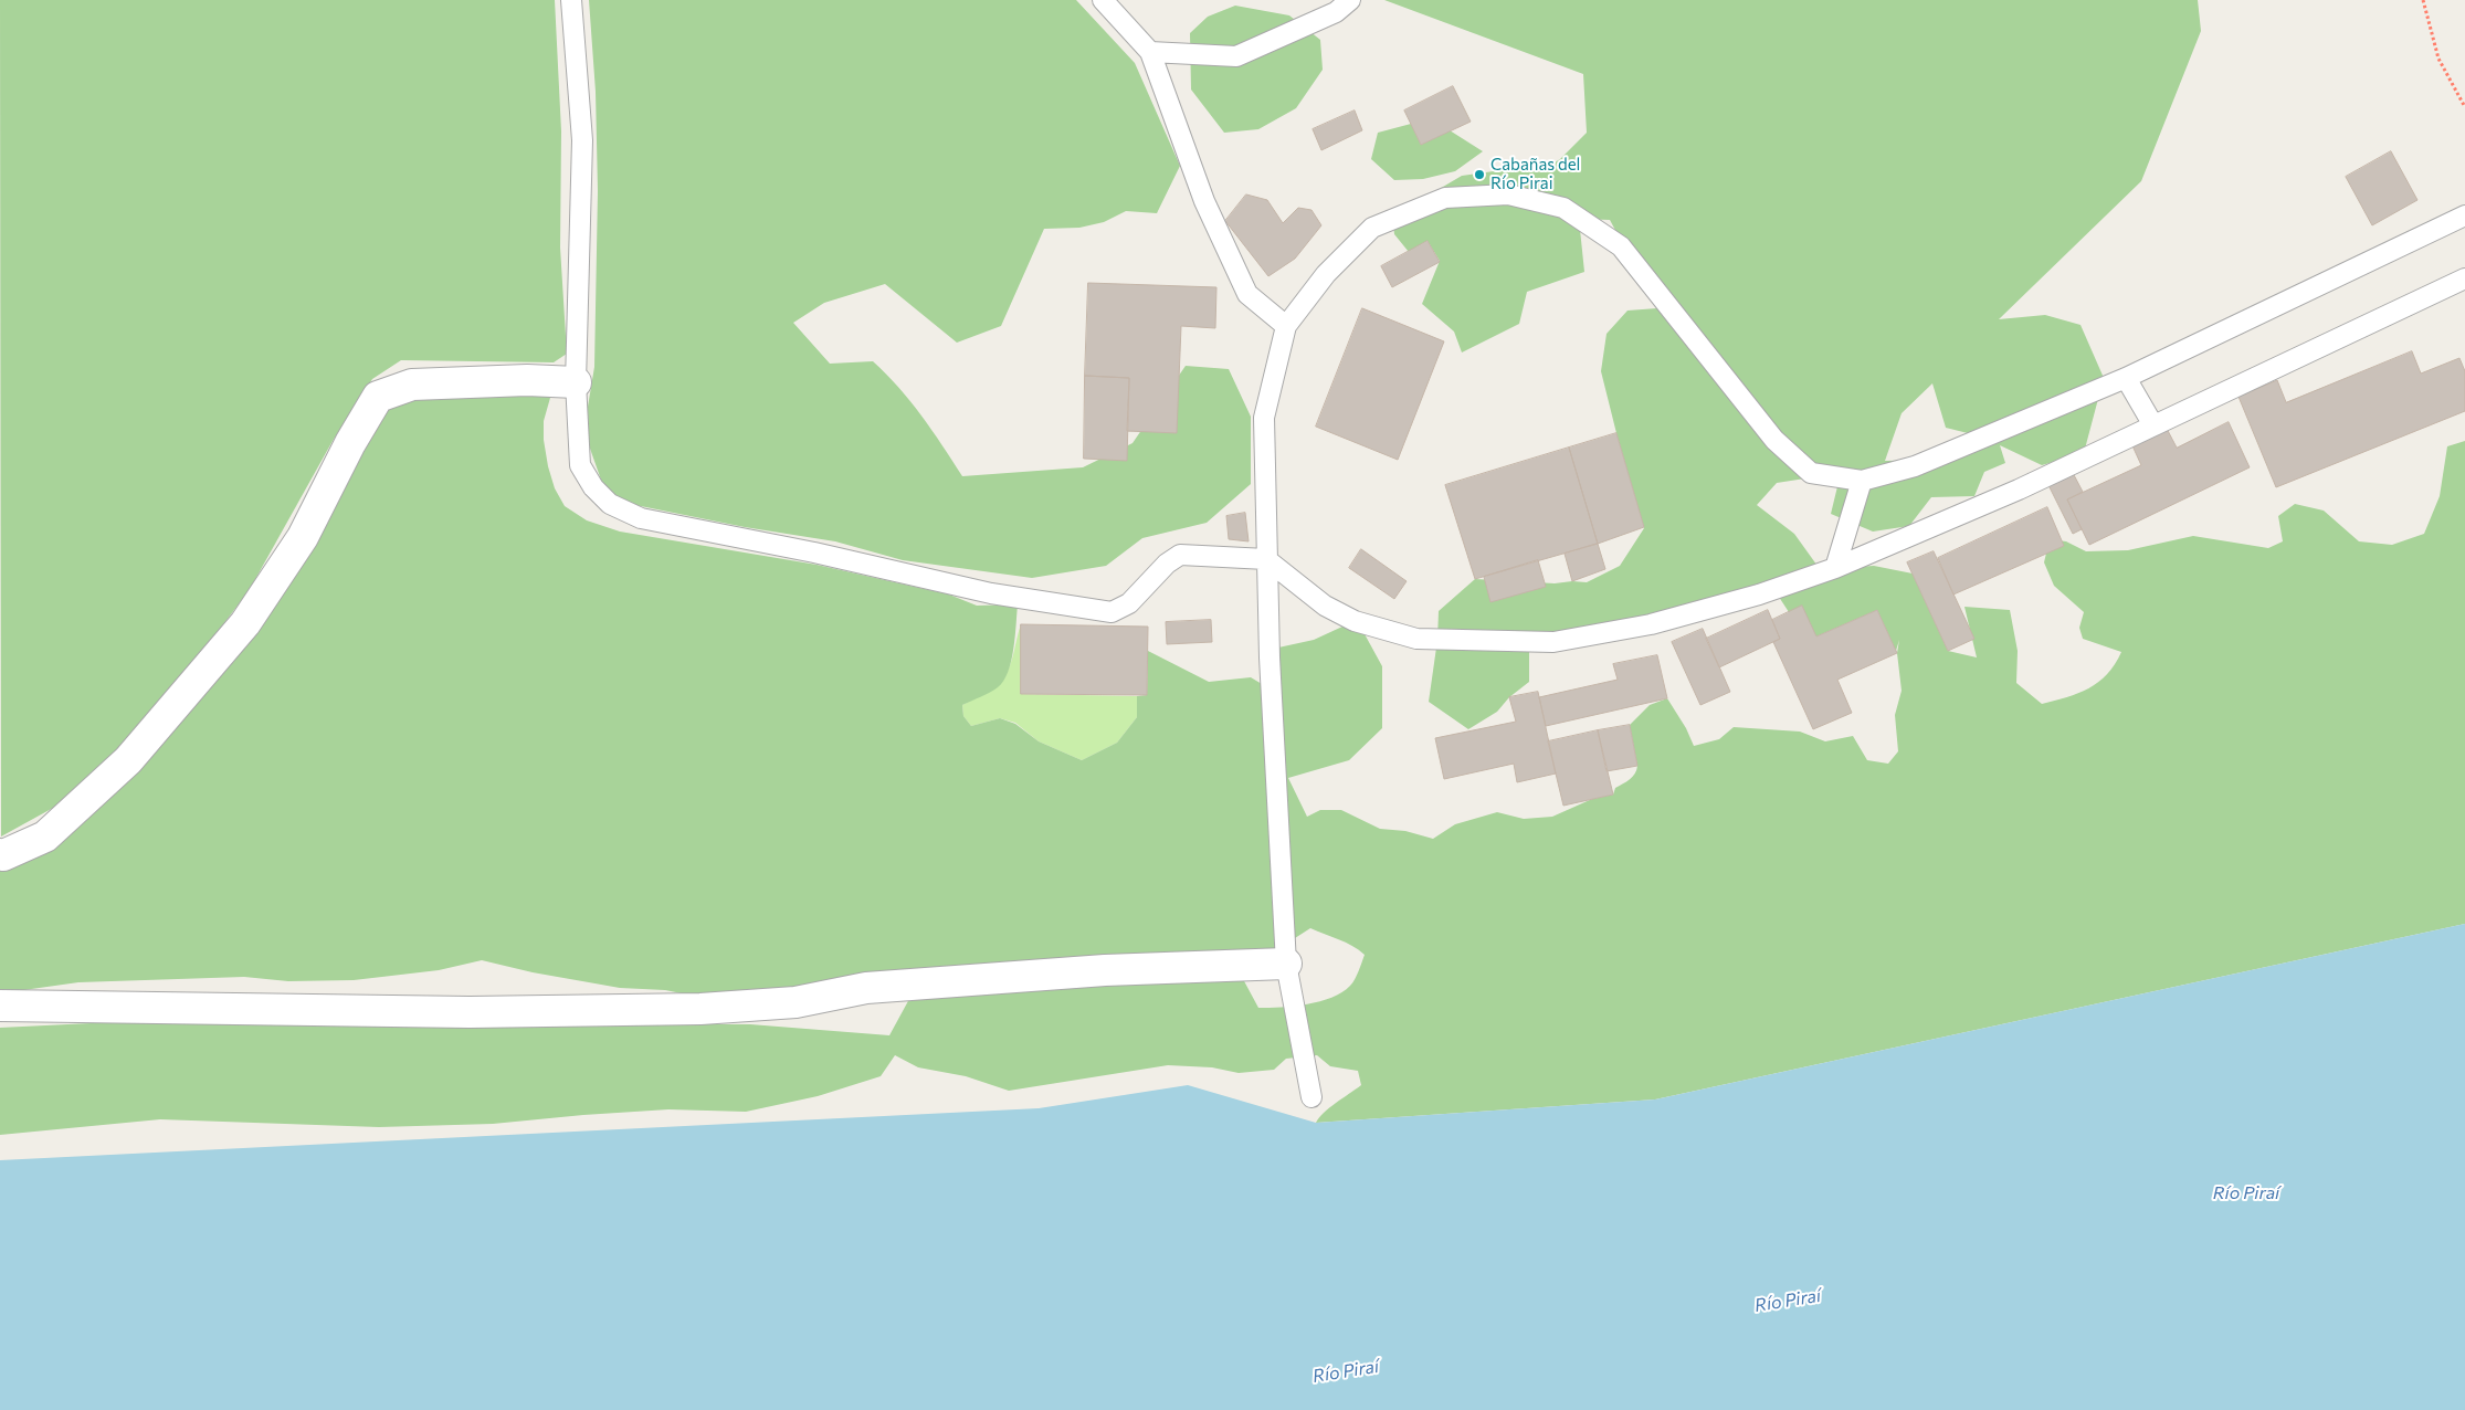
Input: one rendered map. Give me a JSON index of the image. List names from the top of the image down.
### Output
{
  "water": ["Río Piraí"],
  "places": ["Cabañas del Río Pirai"]
}
